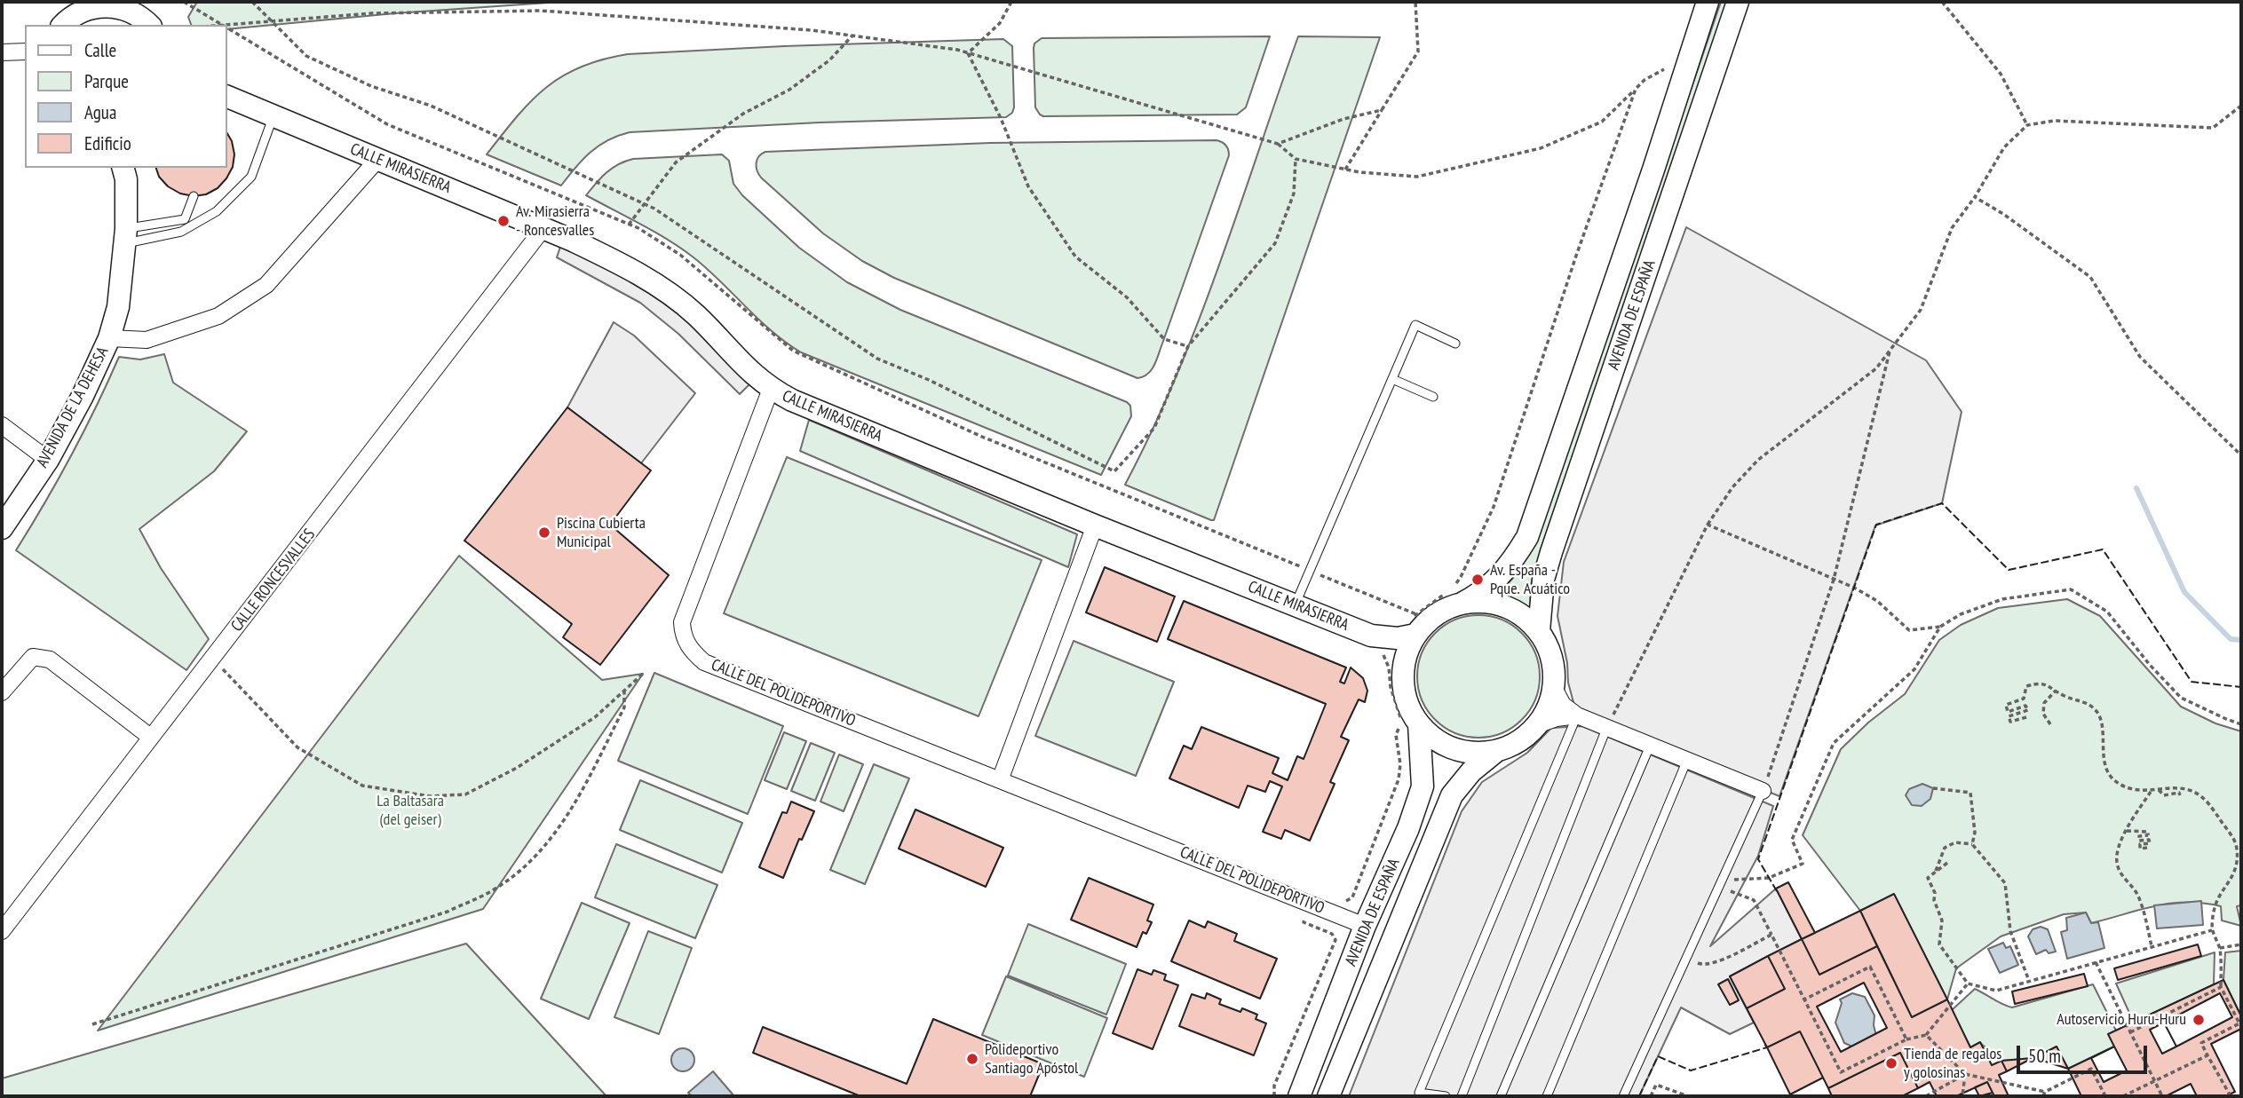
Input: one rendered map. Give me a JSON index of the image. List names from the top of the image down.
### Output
{
  "streets": {
    "main road": ["CALLE MIRASIERRA", "AVENIDA DE ESPAÑA", "AVENIDA DE LA DEHESA"],
    "street": ["CALLE RONCESVALLES", "CALLE DEL POLIDEPORTIVO"]
  },
  "crossings": [
    ["CALLE MIRASIERRA", "AVENIDA DE ESPAÑA"],
    ["CALLE MIRASIERRA", "CALLE RONCESVALLES"],
    ["CALLE MIRASIERRA", "CALLE DEL POLIDEPORTIVO"],
    ["AVENIDA DE ESPAÑA", "CALLE DEL POLIDEPORTIVO"]
  ],
  "parks": ["La Baltasara (del geiser)"],
  "places": [
    "Av. Mirasierra - Roncesvalles",
    "Piscina Cubierta Municipal",
    "Av. España - Pque. Acuático",
    "Autoservicio Huru-Huru",
    "Polideportivo Santiago Apóstol",
    "Tienda de regalos y golosinas"
  ],
  "legend": [
    "Calle",
    "Parque",
    "Agua",
    "Edificio"
  ],
  "scale_bar": "50 m"
}
